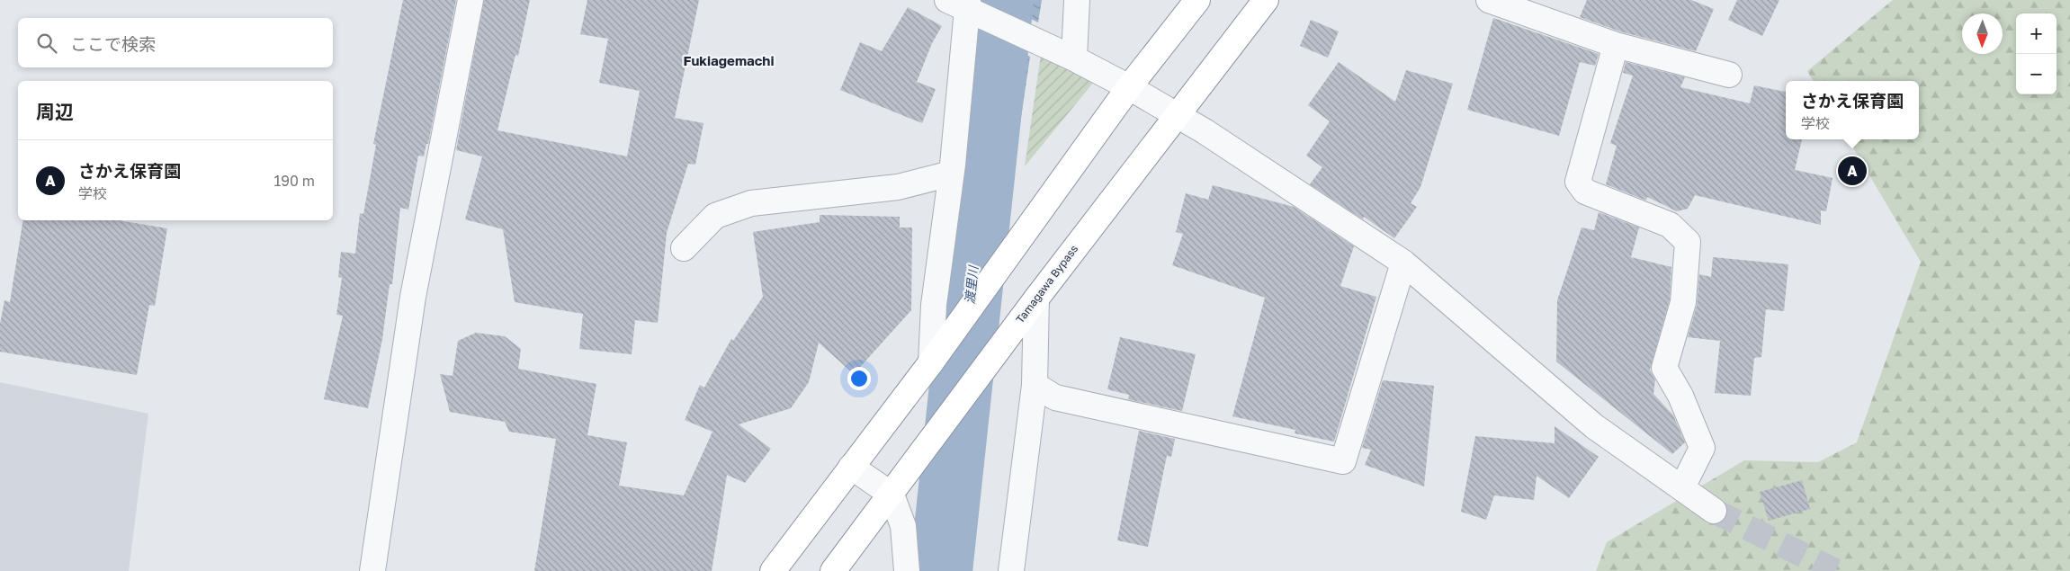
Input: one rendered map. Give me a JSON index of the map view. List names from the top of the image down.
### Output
{
  "streets": {
    "highway": ["Tamagawa Bypass"]
  },
  "districts": ["Fukiagemachi"],
  "water": ["渡里川"],
  "north": "bottom",
  "page": {
    "map_buttons": ["+", "−"],
    "search": "ここで検索",
    "popup": ["さかえ保育園", "学校"],
    "heading": "周辺",
    "list": [
      {
        "mark": "A",
        "name": "さかえ保育園",
        "note": "学校",
        "value": "190 m"
      }
    ],
    "pins": "A"
  }
}
